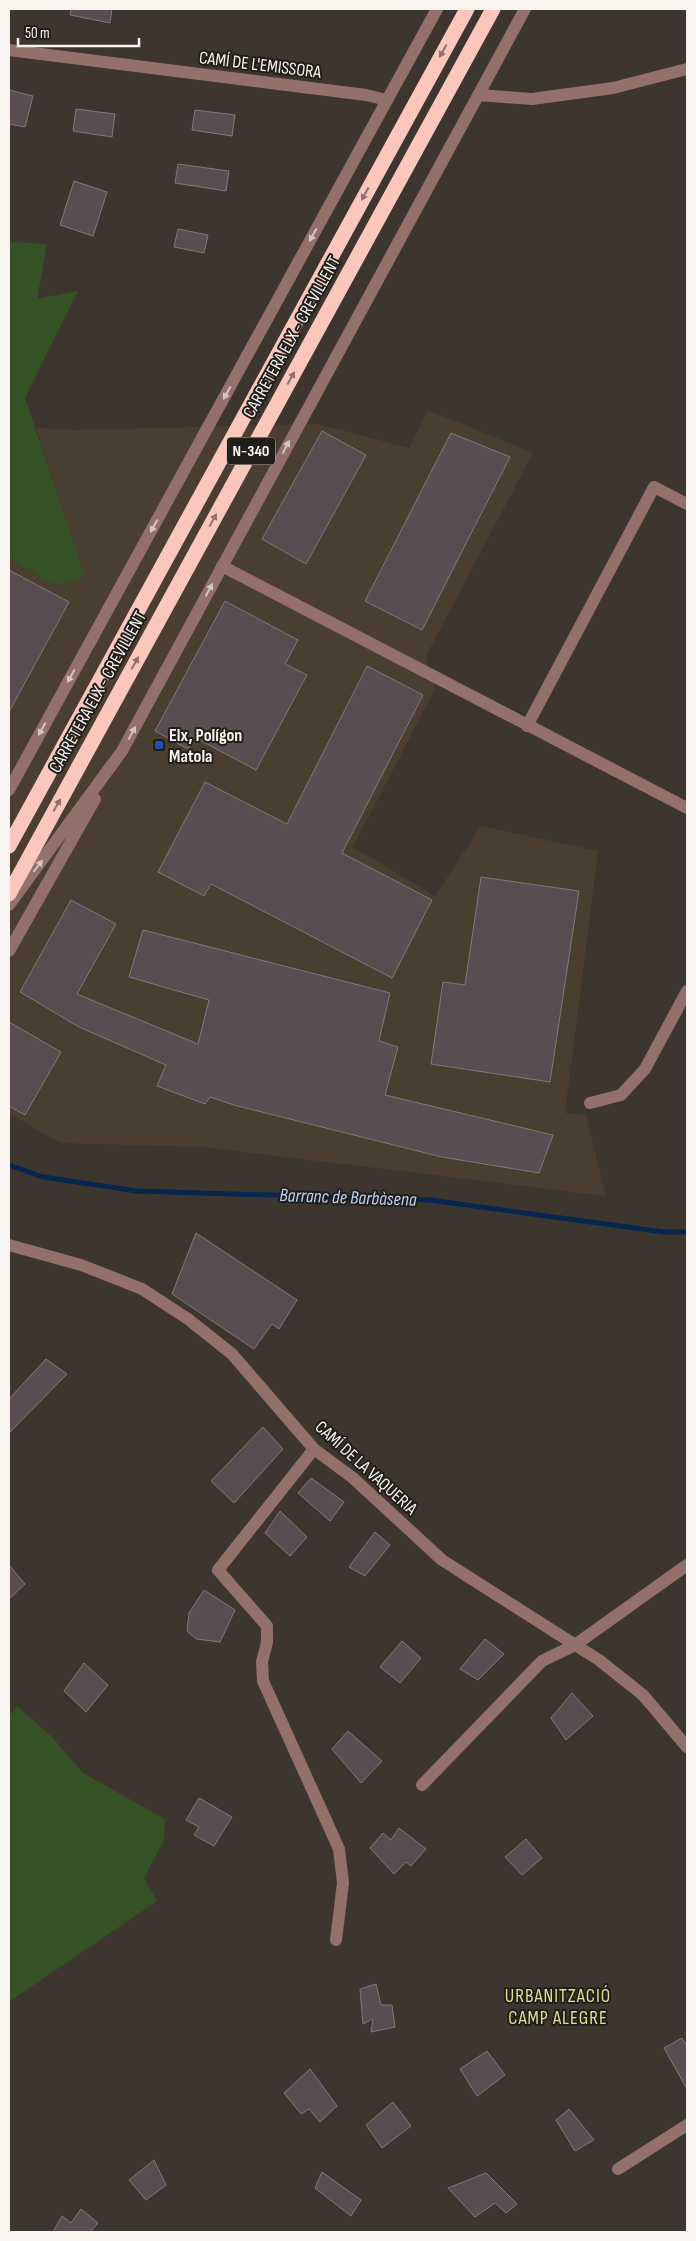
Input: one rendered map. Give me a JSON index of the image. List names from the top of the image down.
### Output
{
  "streets": {
    "highway": ["CARRETERA ELX - CREVILLENT", "N-340"],
    "street": ["CAMÍ DE L'EMISSORA", "CAMÍ DE LA VAQUERIA"]
  },
  "districts": ["URBANITZACIÓ CAMP ALEGRE"],
  "water": ["Barranc de Barbàsena"],
  "places": {
    "transit": ["Elx, Polígon Matola"]
  },
  "scale_bar": "50 m"
}
